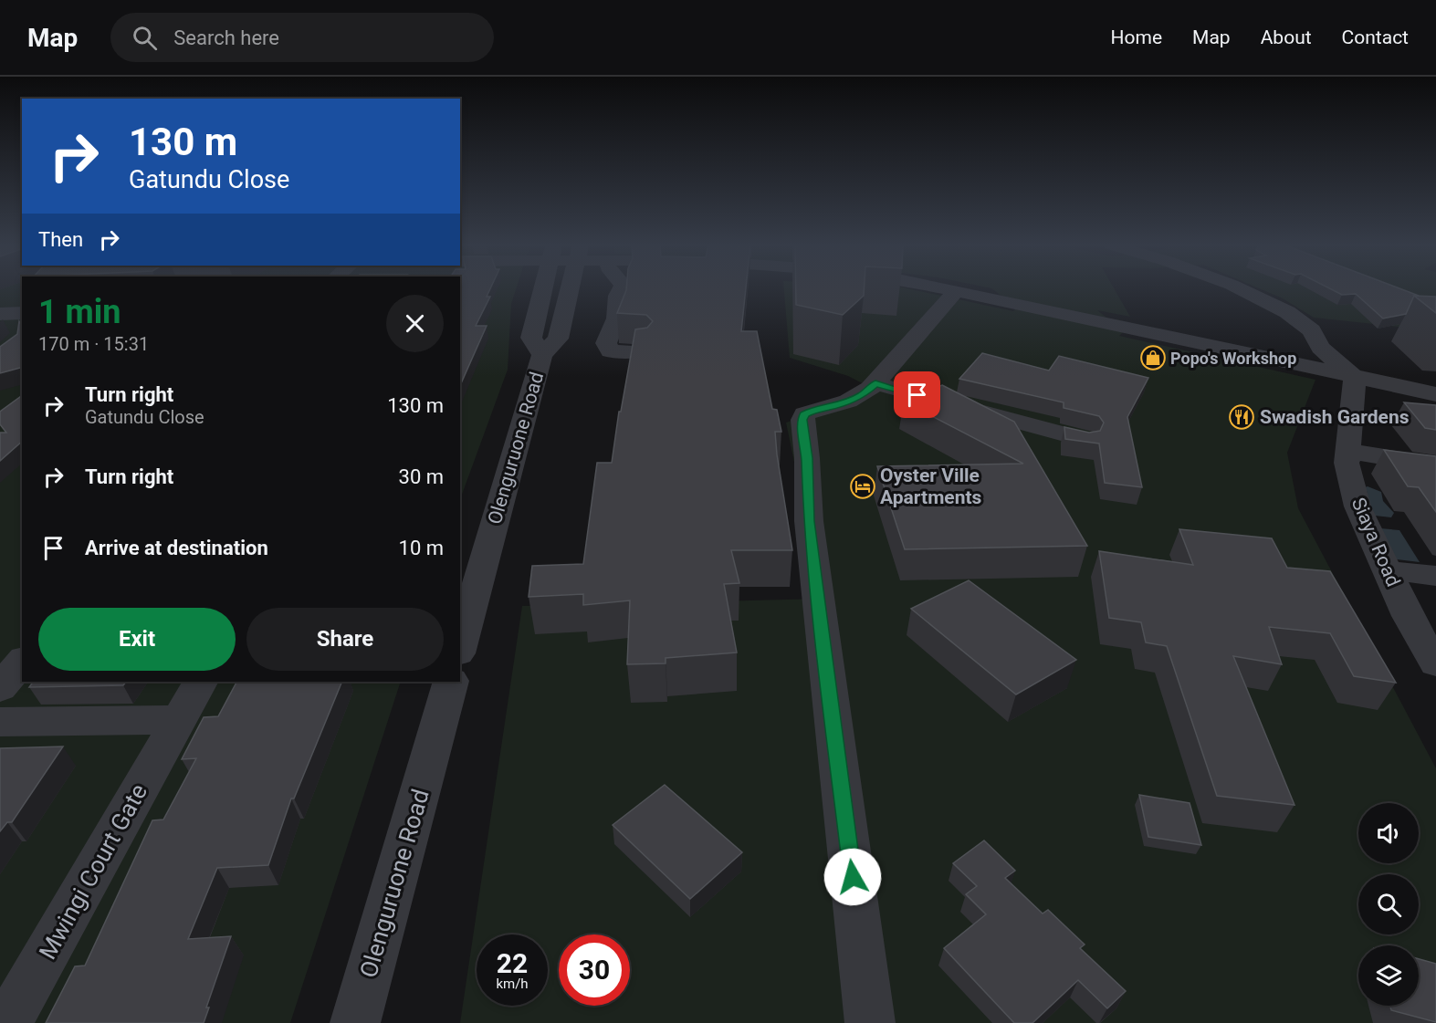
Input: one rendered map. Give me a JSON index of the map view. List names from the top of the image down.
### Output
{
  "streets": {
    "street": ["Olenguruone Road", "Siaya Road", "Mwingi Court Gate"]
  },
  "places": {
    "shop": ["Popo's Workshop"],
    "restaurant": ["Swadish Gardens"],
    "hotel": ["Oyster Ville Apartments"]
  },
  "page": {
    "header": "Map",
    "search": "Search here",
    "nav": [
      "Home",
      "Map",
      "About",
      "Contact"
    ],
    "turn": ["130 m", "Gatundu Close"],
    "then": "Then",
    "heading": ["1 min", "170 m · 15:31"],
    "list": [
      {
        "name": "Turn right",
        "note": "Gatundu Close",
        "value": "130 m"
      },
      {
        "name": "Turn right",
        "value": "30 m"
      },
      {
        "name": "Arrive at destination",
        "value": "10 m"
      }
    ],
    "buttons": ["Exit", "Share"],
    "speed": "22 km/h",
    "limit": "30"
  }
}
